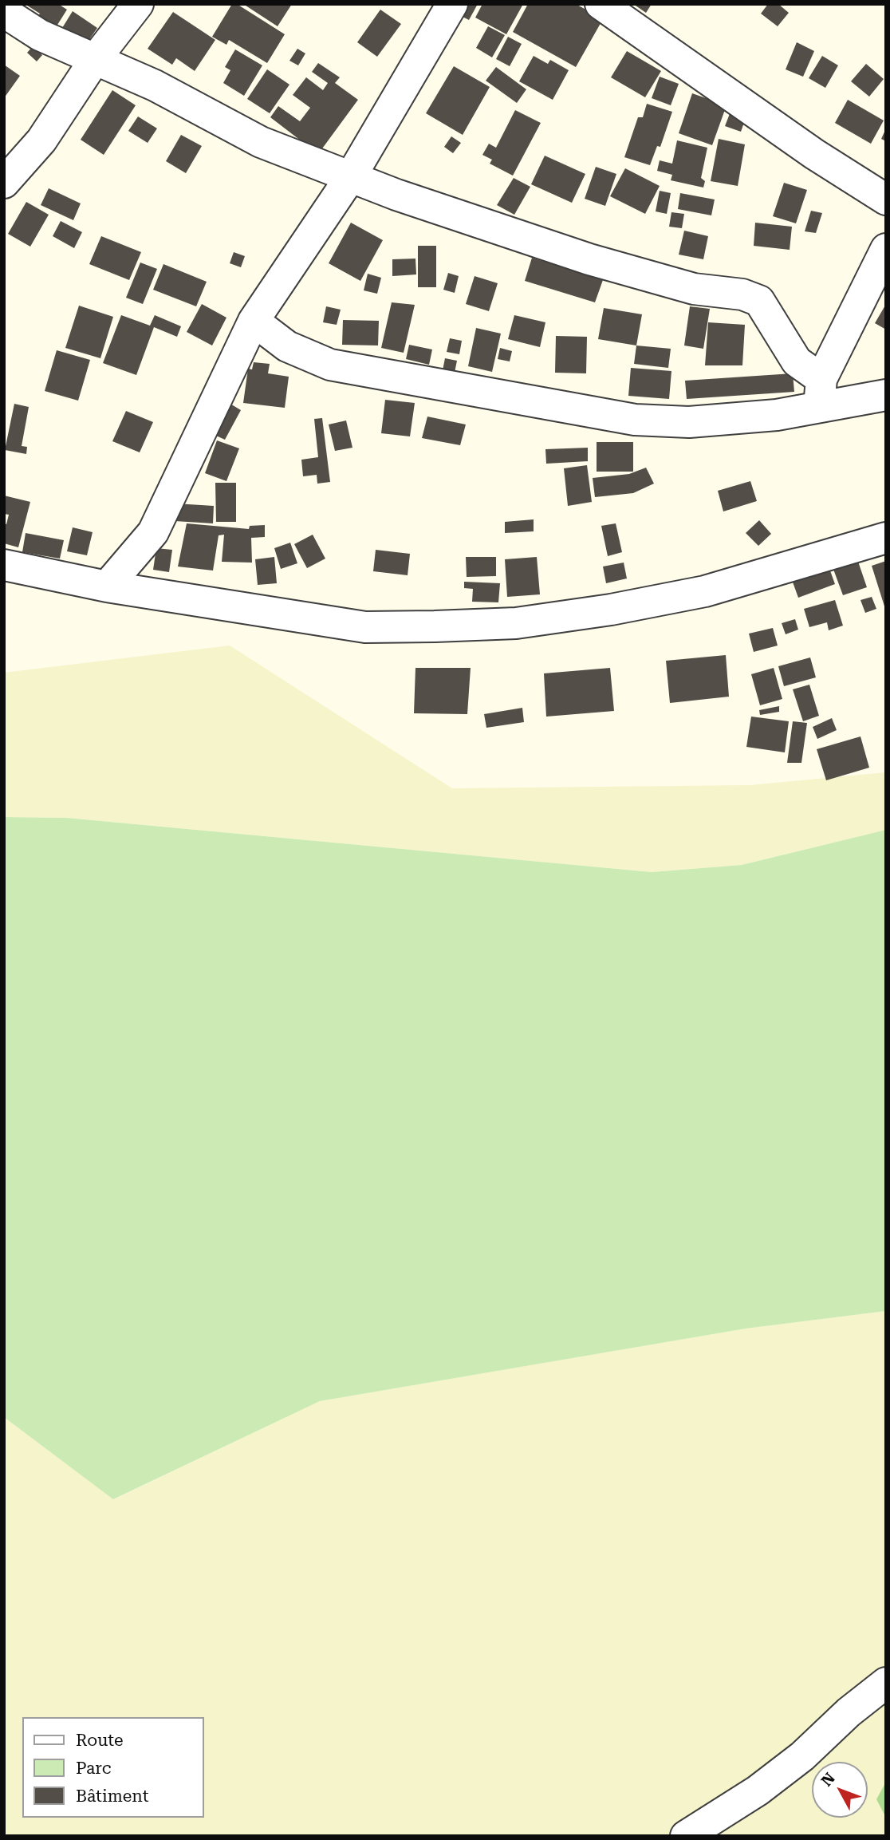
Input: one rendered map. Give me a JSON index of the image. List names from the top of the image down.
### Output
{
  "legend": ["Route", "Parc", "Bâtiment"],
  "north": "top left"
}
